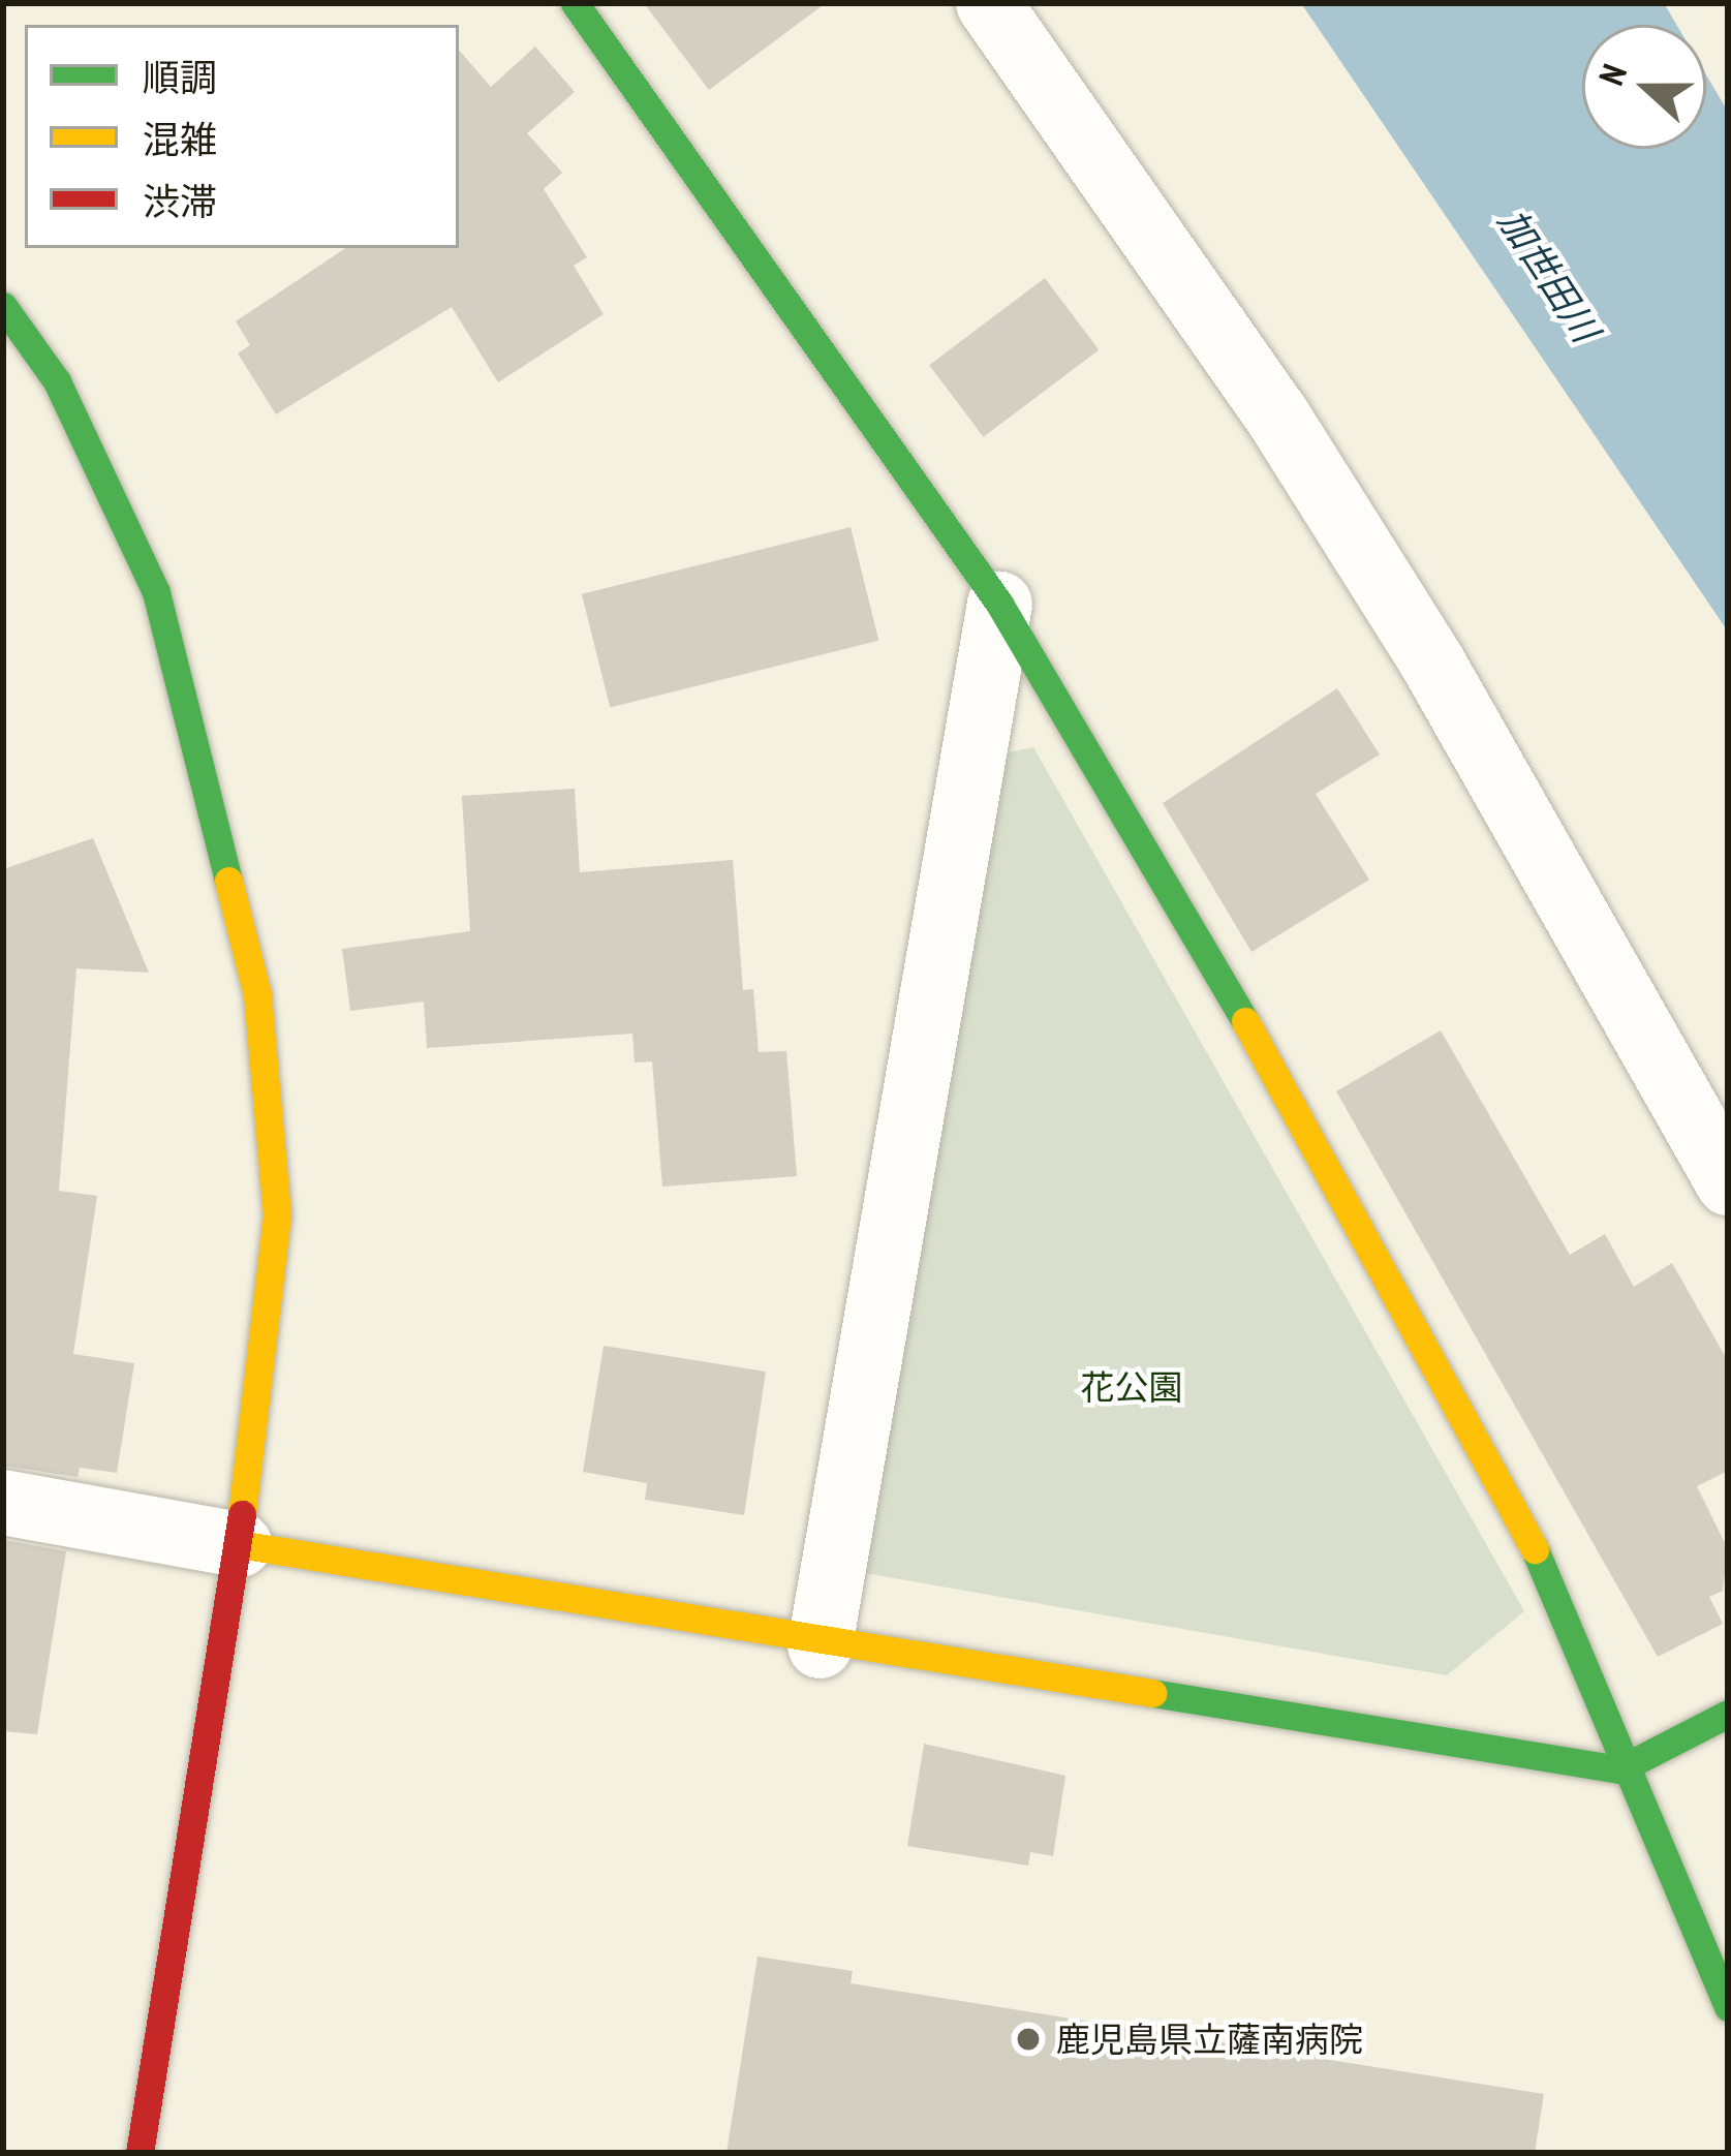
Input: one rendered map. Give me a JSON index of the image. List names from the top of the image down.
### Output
{
  "water": ["加世田川"],
  "parks": ["花公園"],
  "places": ["鹿児島県立薩南病院"],
  "legend": ["順調", "混雑", "渋滞"],
  "north": "left"
}
